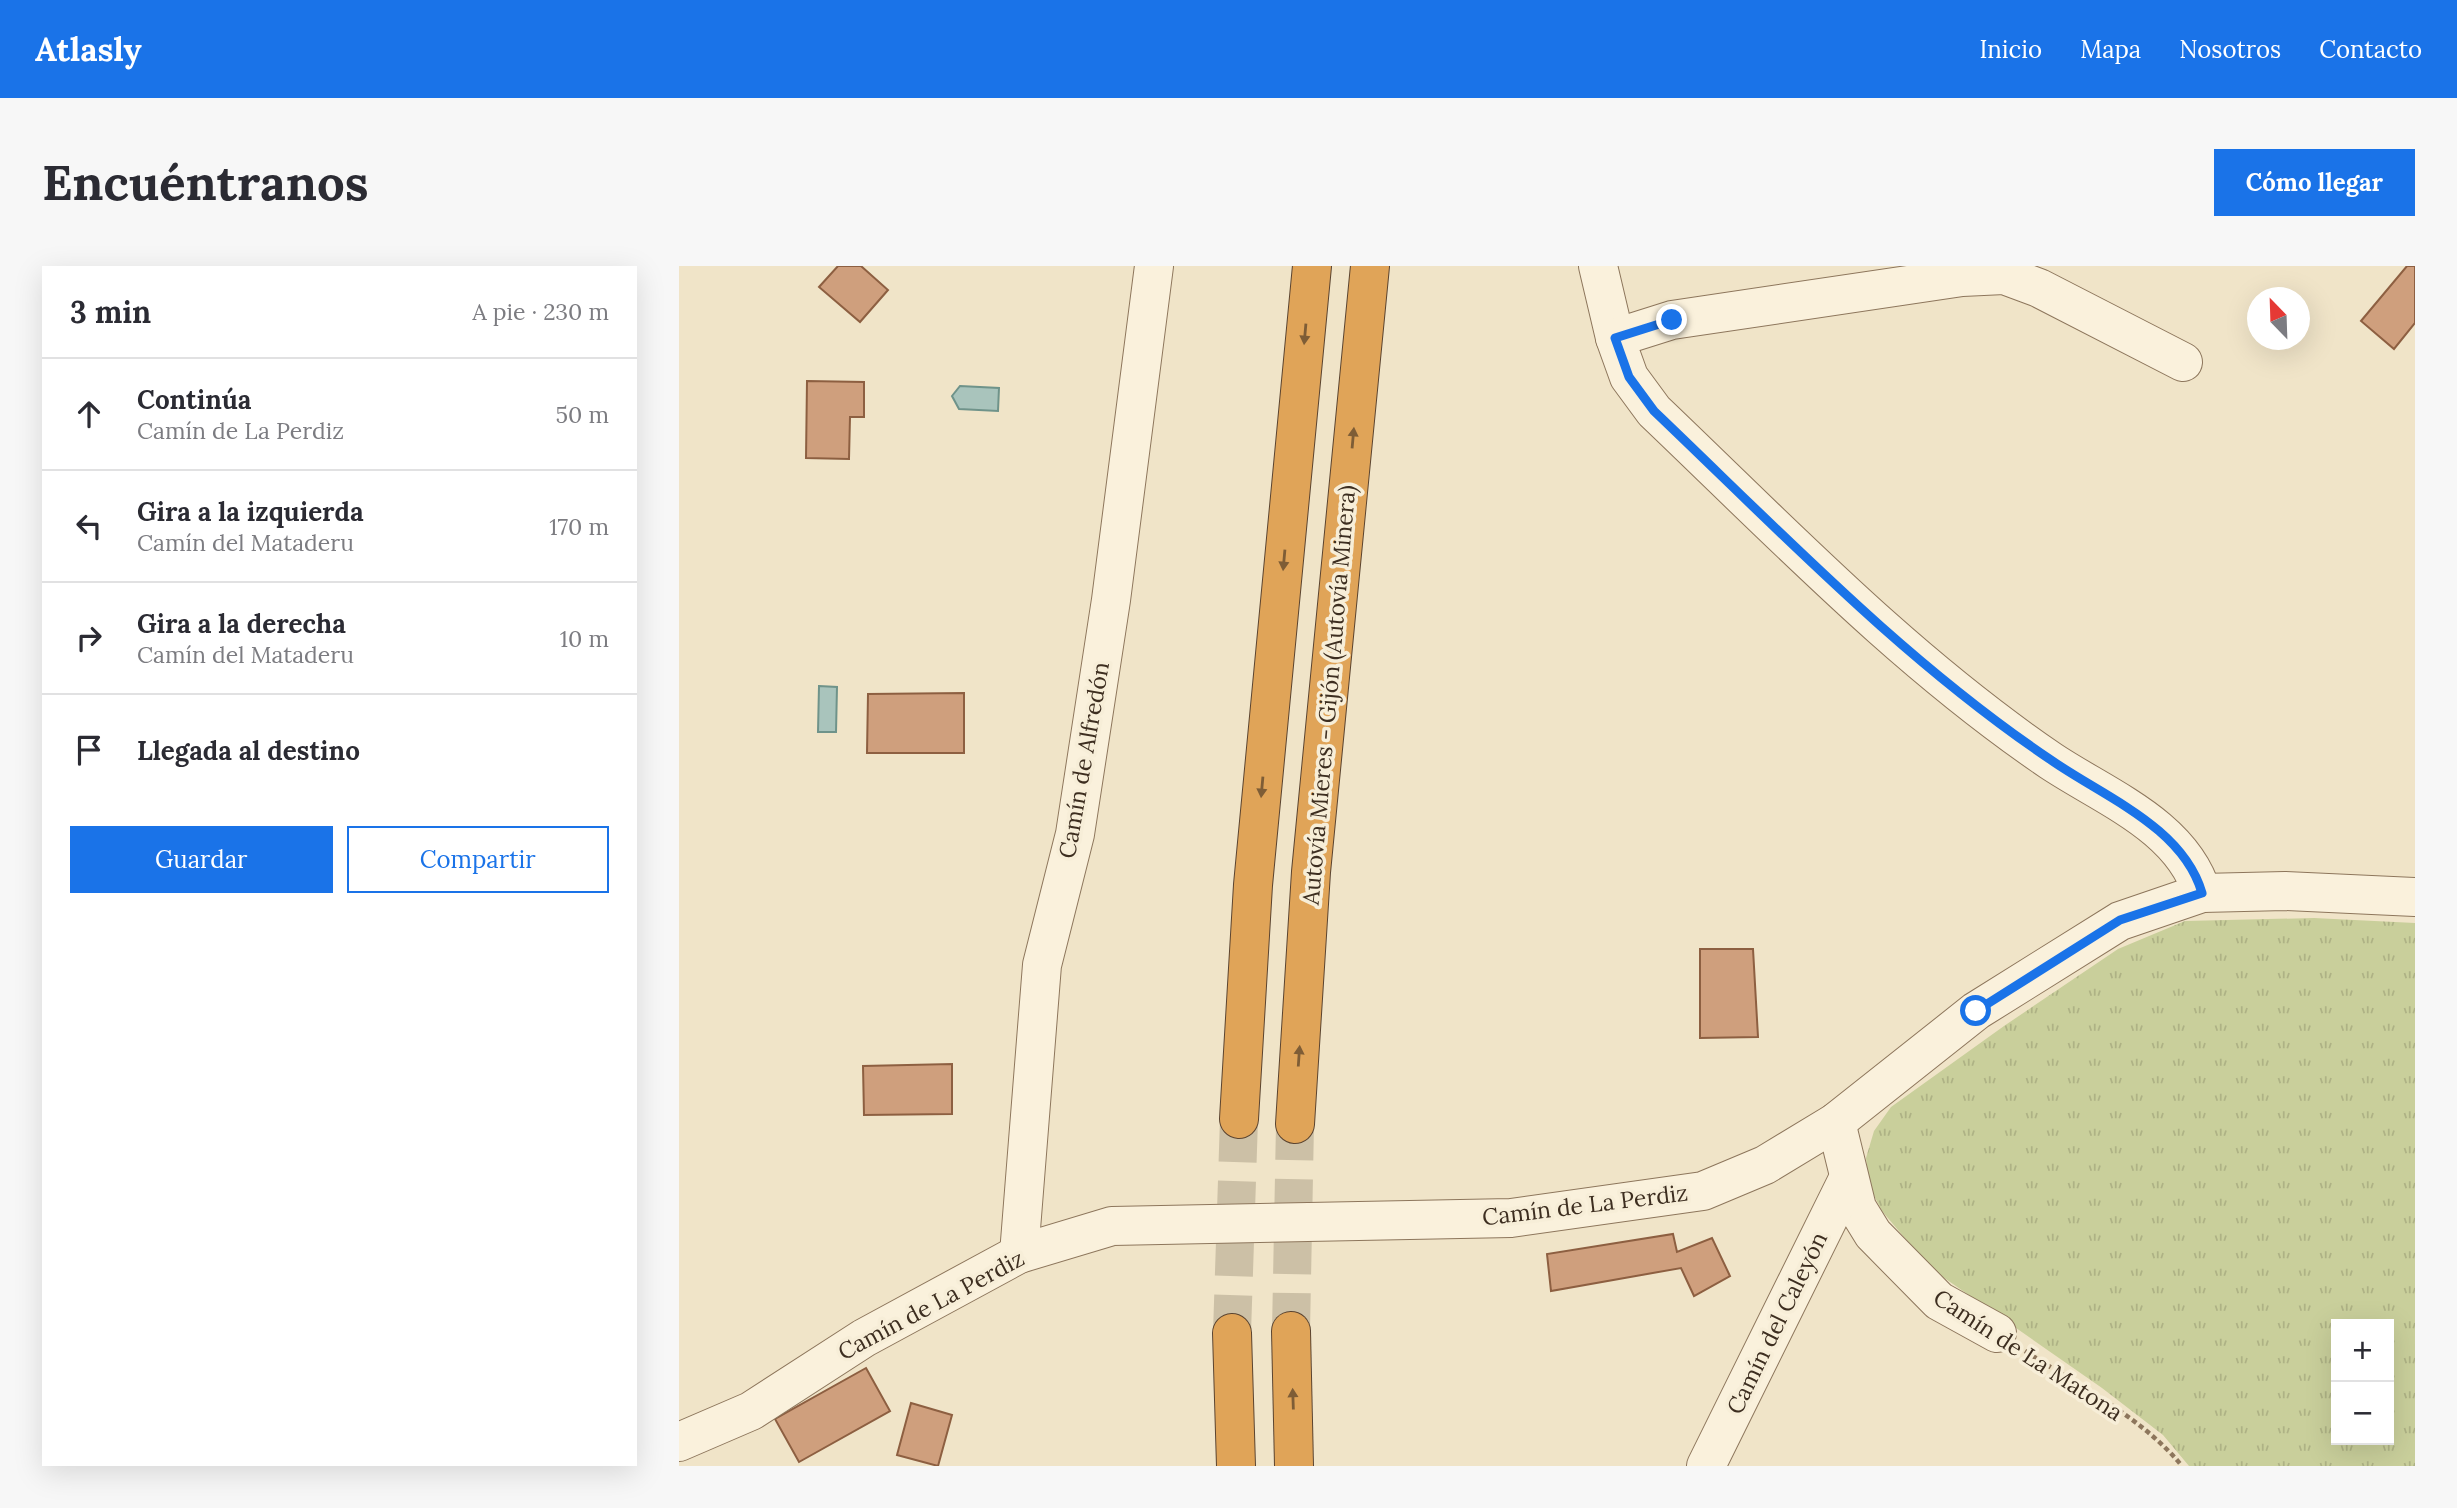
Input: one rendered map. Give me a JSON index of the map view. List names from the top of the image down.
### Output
{
  "streets": {
    "highway": ["Autovía Mieres - Gijón (Autovía Minera)"],
    "street": [
      "Camín de Alfredón",
      "Camín de La Perdiz",
      "Camín del Caleyón",
      "Camín de La Matona"
    ]
  },
  "crossings": [
    ["Camín de Alfredón", "Camín de La Perdiz"],
    ["Camín de La Perdiz", "Camín de La Matona"],
    ["Camín del Caleyón", "Camín de La Matona"]
  ],
  "north": "top left",
  "page": {
    "header": "Atlasly",
    "nav": [
      "Inicio",
      "Mapa",
      "Nosotros",
      "Contacto"
    ],
    "buttons": [
      "Cómo llegar",
      ["Guardar", "Compartir"]
    ],
    "title": "Encuéntranos",
    "heading": ["3 min", "A pie · 230 m"],
    "list": [
      ["Continúa", "Camín de La Perdiz", "50 m"],
      ["Gira a la izquierda", "Camín del Mataderu", "170 m"],
      ["Gira a la derecha", "Camín del Mataderu", "10 m"],
      "Llegada al destino"
    ],
    "map_buttons": ["+", "−"]
  }
}
